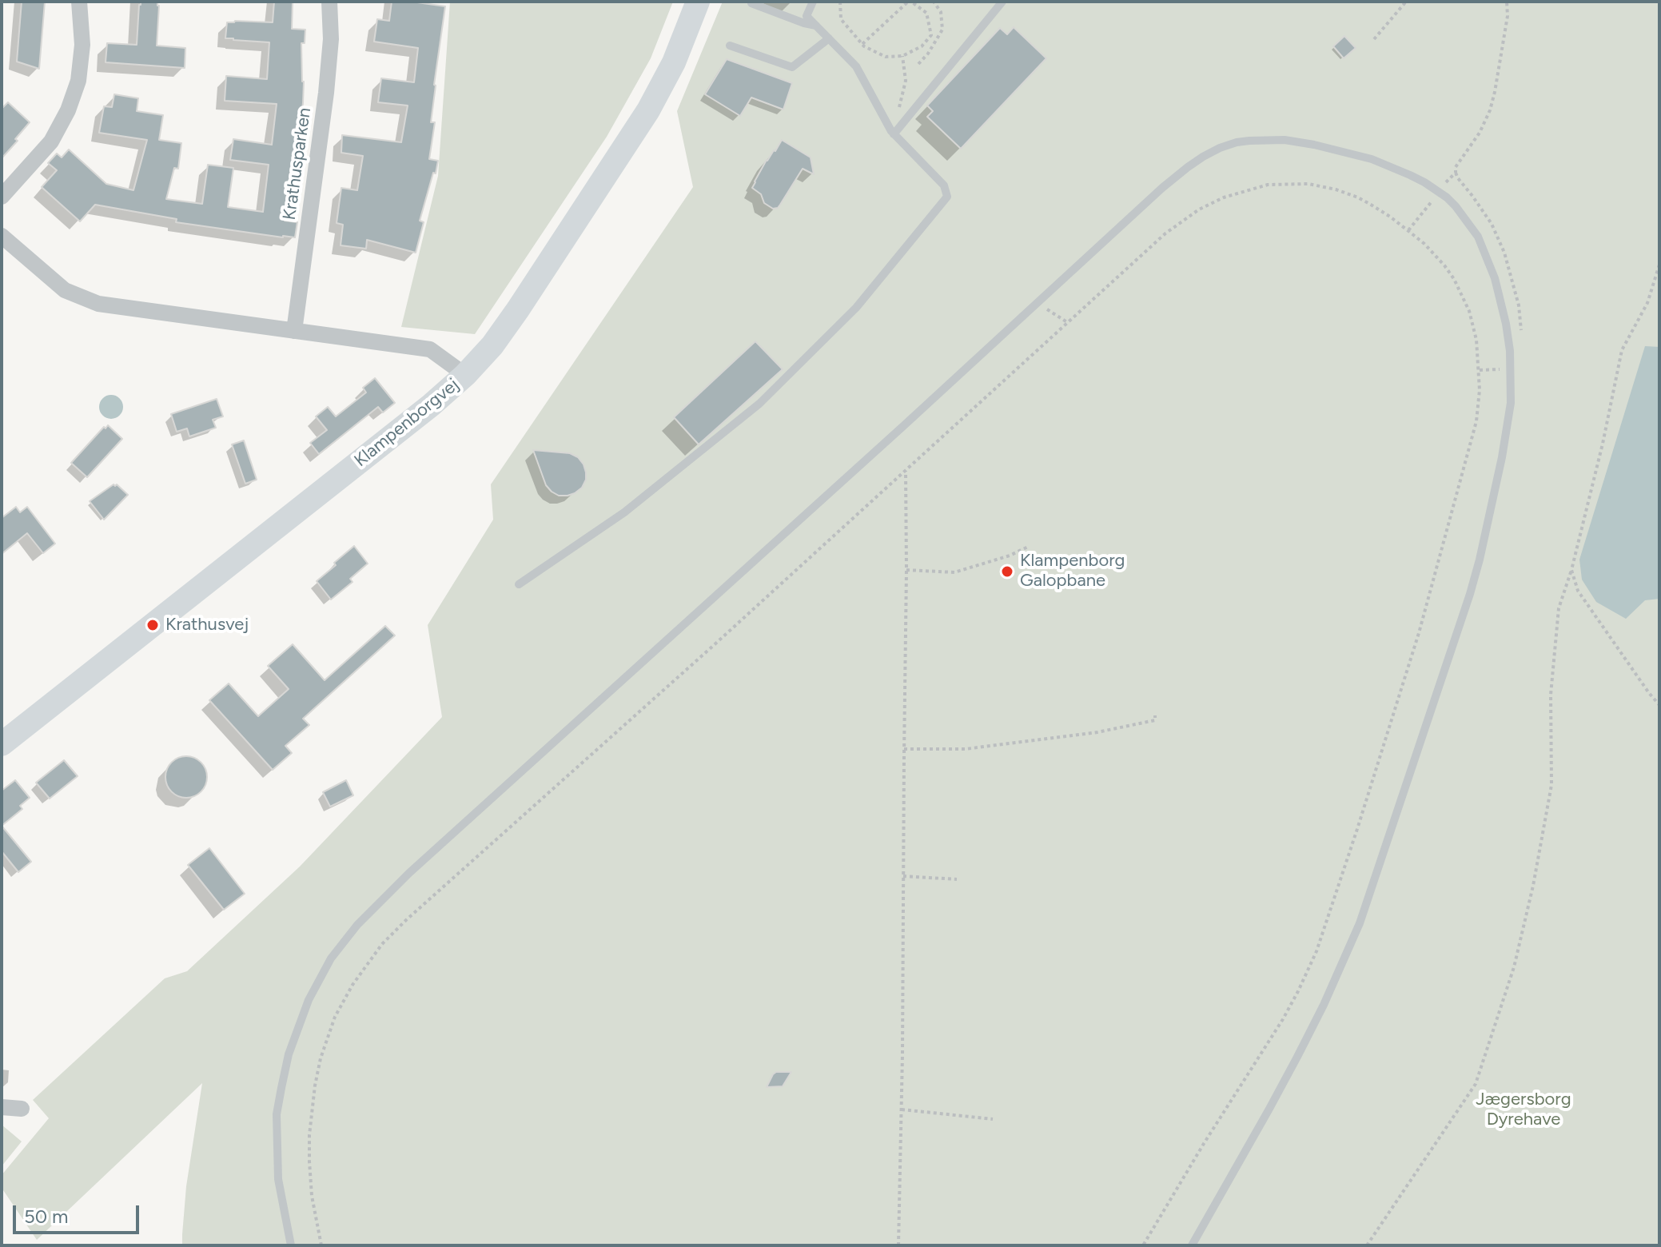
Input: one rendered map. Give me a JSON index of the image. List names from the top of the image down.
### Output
{
  "streets": {
    "street": ["Krathusparken", "Klampenborgvej"]
  },
  "parks": ["Jægersborg Dyrehave"],
  "places": ["Klampenborg Galopbane", "Krathusvej"],
  "scale_bar": "50 m"
}
